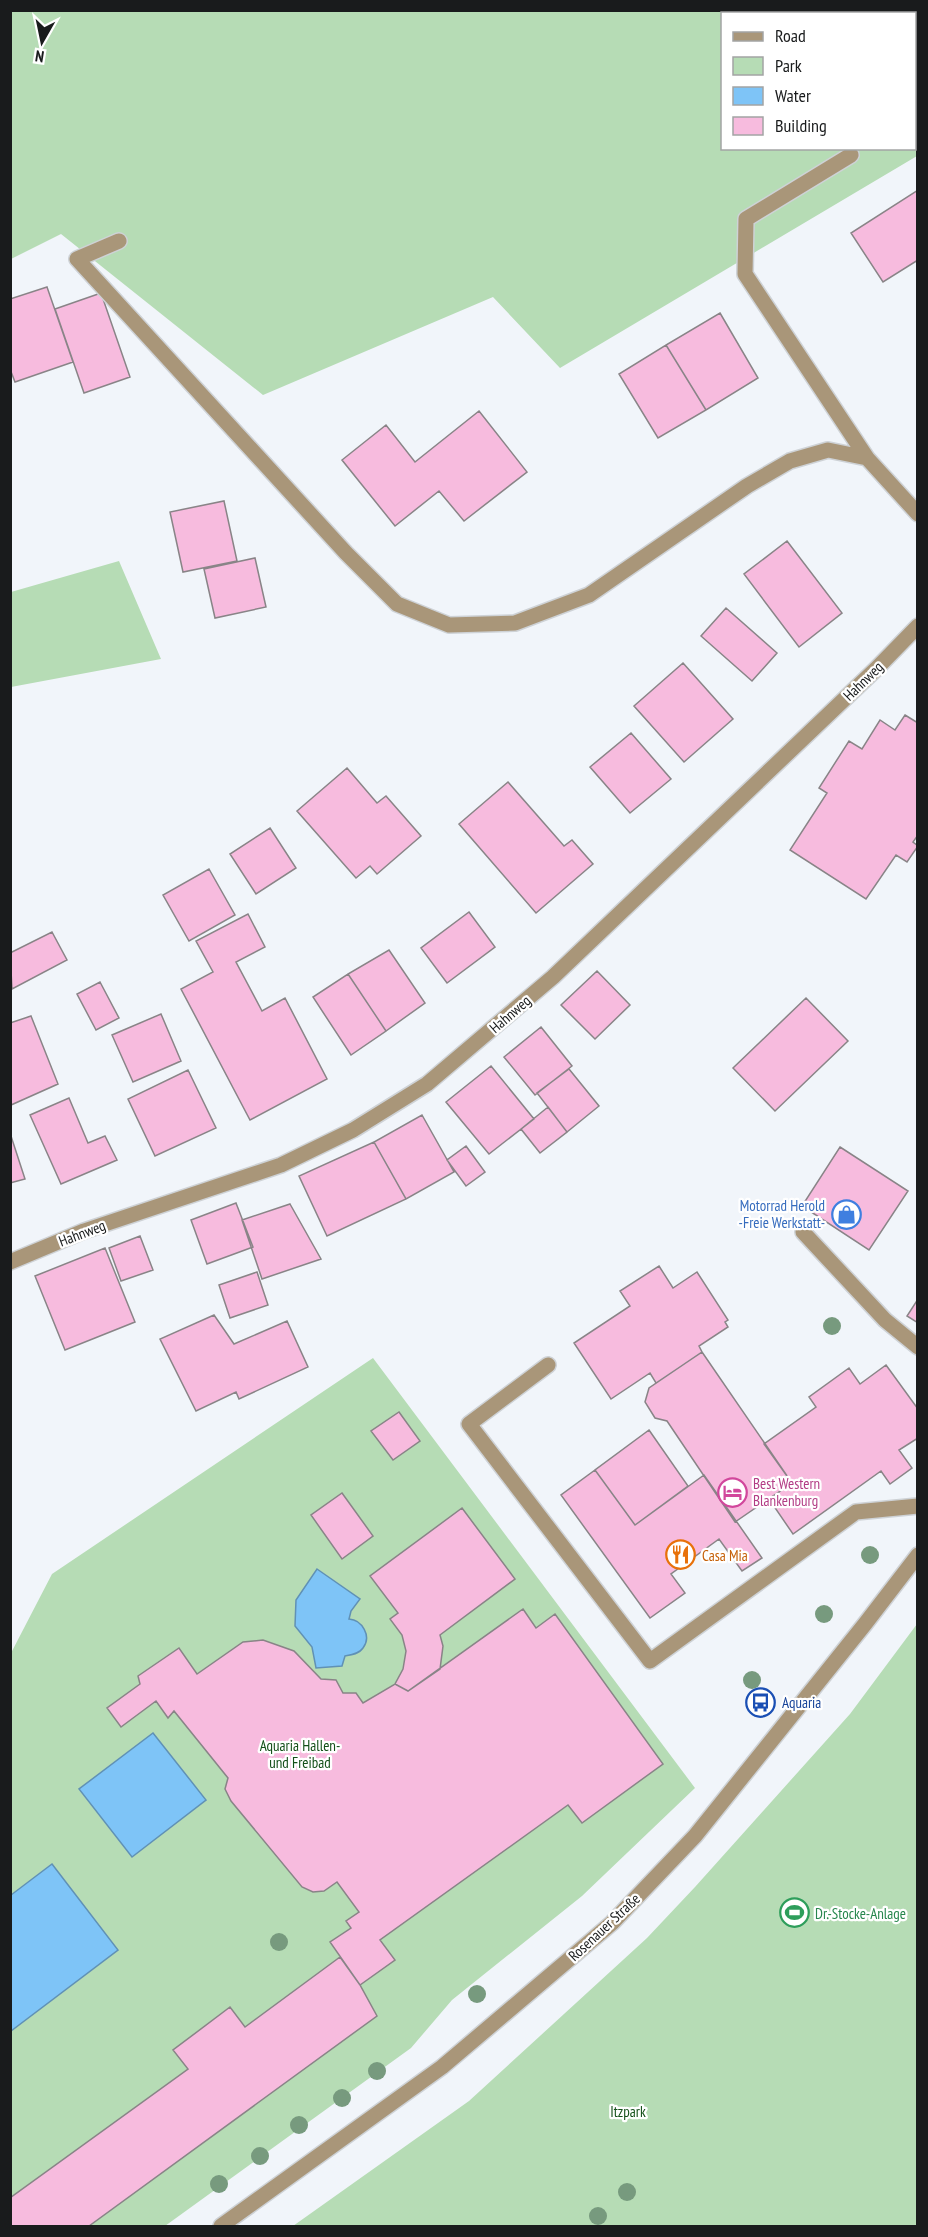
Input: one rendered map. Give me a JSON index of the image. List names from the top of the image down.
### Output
{
  "streets": {
    "street": ["Hahnweg", "Rosenauer Straße"]
  },
  "parks": ["Aquaria Hallen- und Freibad", "Itzpark"],
  "places": {
    "shop": ["Motorrad Herold -Freie Werkstatt-"],
    "hotel": ["Best Western Blankenburg"],
    "restaurant": ["Casa Mia"],
    "bus stop": ["Aquaria"],
    "sports": ["Dr.-Stocke-Anlage"]
  },
  "legend": [
    "Road",
    "Park",
    "Water",
    "Building"
  ],
  "north": "bottom"
}
